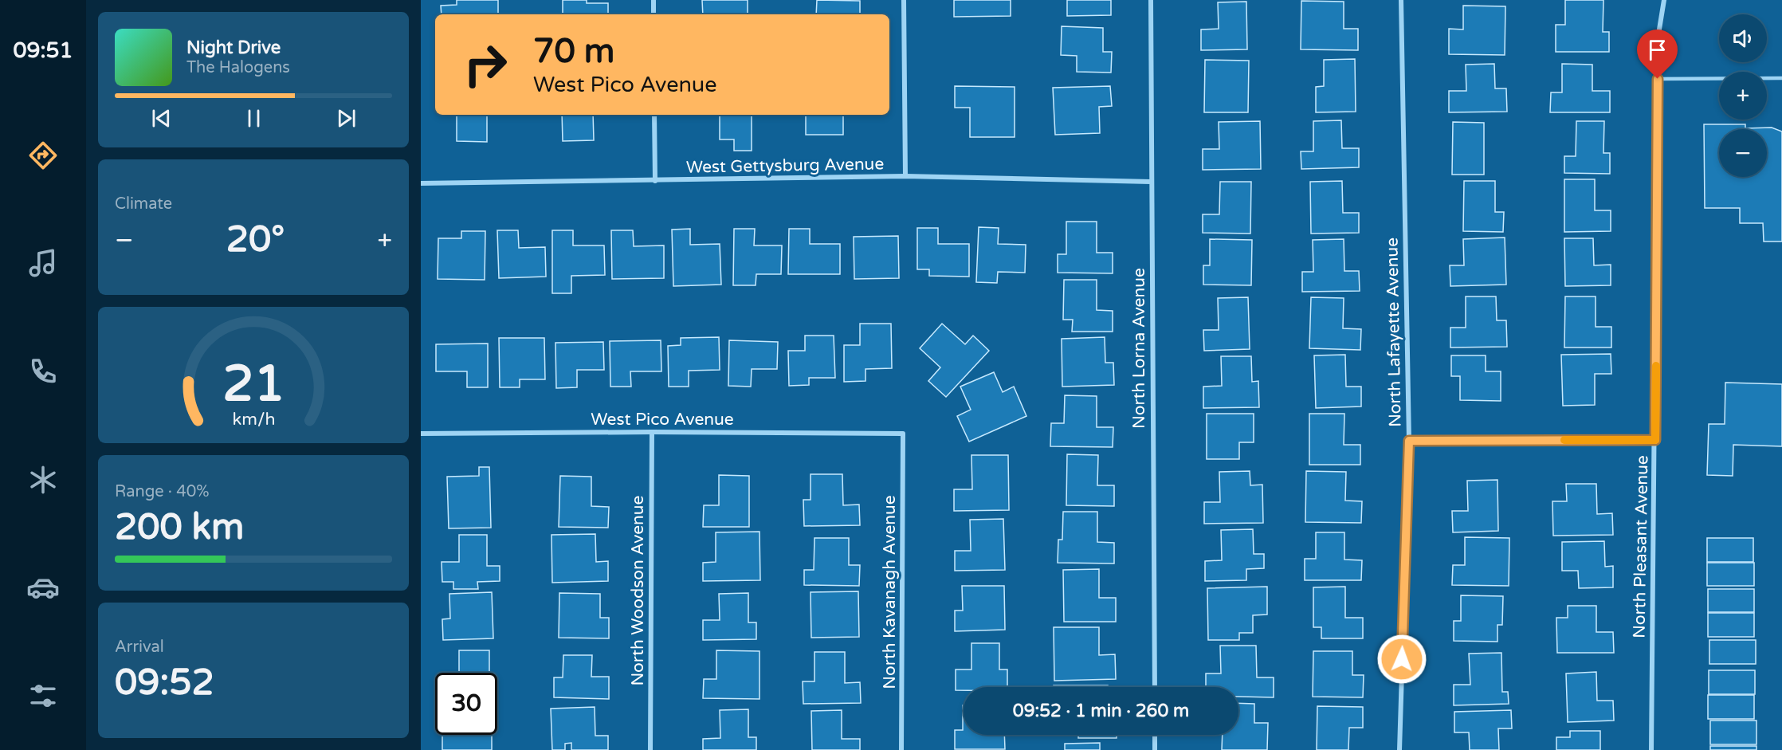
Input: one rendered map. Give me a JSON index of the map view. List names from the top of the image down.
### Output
{
  "streets": {
    "street": [
      "West Gettysburg Avenue",
      "North Lafayette Avenue",
      "North Lorna Avenue",
      "West Pico Avenue",
      "North Pleasant Avenue",
      "North Woodson Avenue",
      "North Kavanagh Avenue"
    ]
  },
  "crossings": [
    ["West Gettysburg Avenue", "North Lorna Avenue"],
    ["West Pico Avenue", "North Woodson Avenue"],
    ["West Pico Avenue", "North Kavanagh Avenue"]
  ],
  "page": {
    "tabs": "09:51",
    "map_buttons": ["+", "−"],
    "turn": ["70 m", "West Pico Avenue"],
    "song": ["Night Drive", "The Halogens"],
    "tile": [
      "Climate",
      ["Range · 40%", "200 km"],
      ["Arrival", "09:52"]
    ],
    "heat": ["−", "20°", "+"],
    "limit": "30",
    "trip": "09:52 · 1 min · 260 m",
    "gauge": ["21", "km/h"]
  }
}
